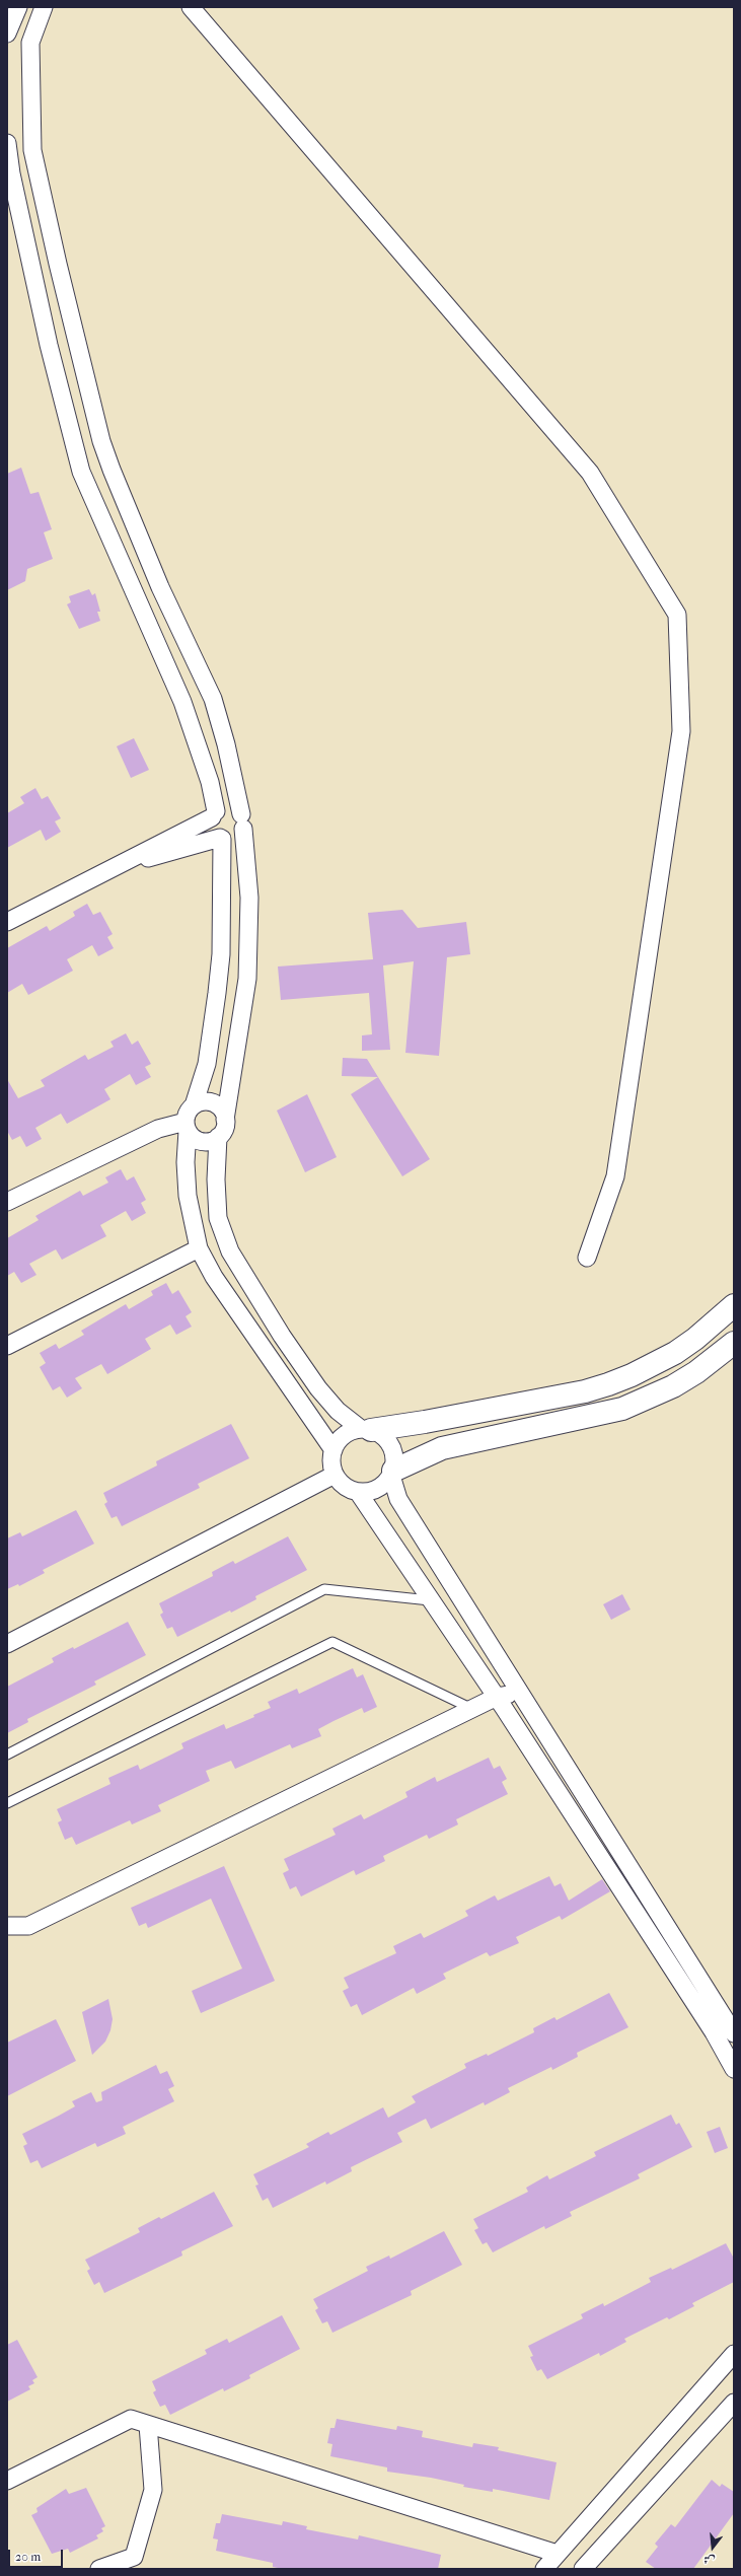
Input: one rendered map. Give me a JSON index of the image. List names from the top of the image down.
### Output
{
  "scale_bar": "20 m",
  "north": "bottom"
}
